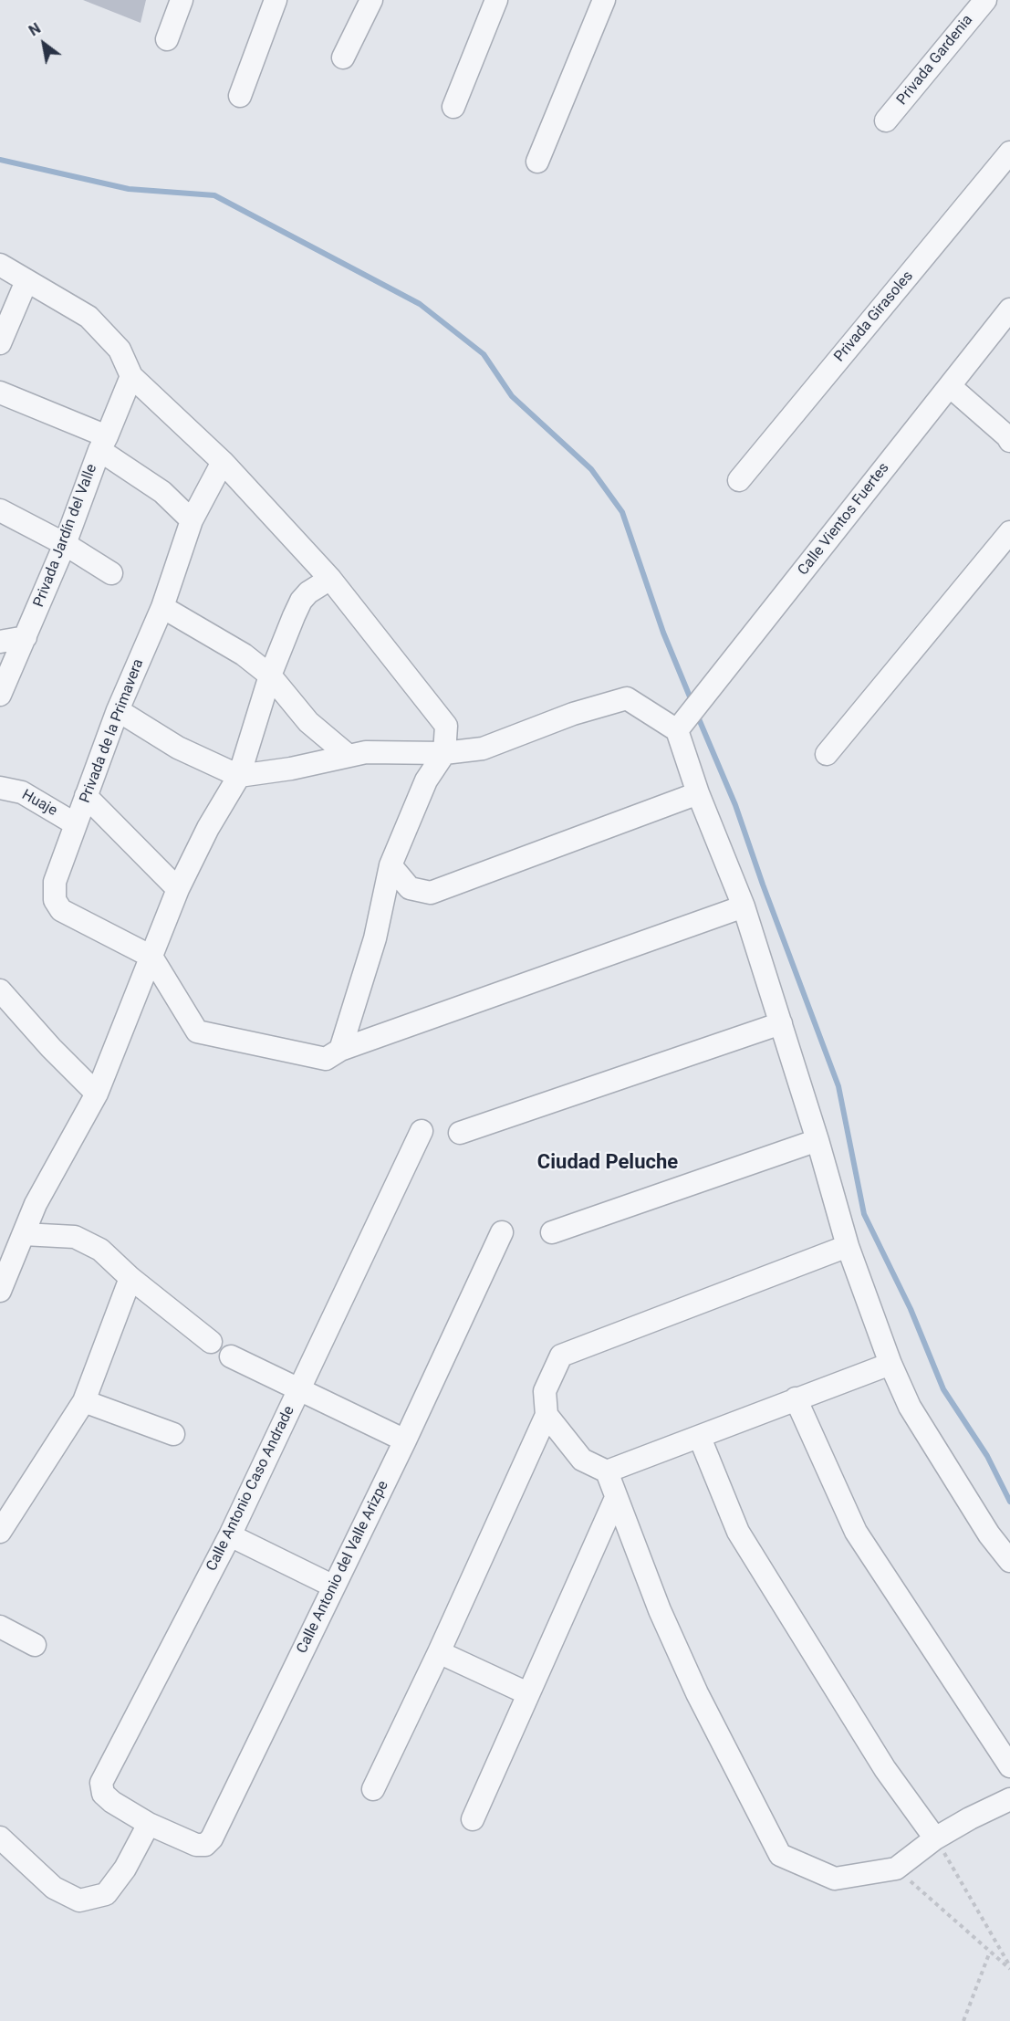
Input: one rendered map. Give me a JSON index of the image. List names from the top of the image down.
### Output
{
  "streets": {
    "street": [
      "Privada Gardenia",
      "Privada Girasoles",
      "Calle Vientos Fuertes",
      "Privada Jardín del Valle",
      "Privada de la Primavera",
      "Huaje",
      "Calle Antonio Caso Andrade",
      "Calle Antonio del Valle Arizpe"
    ]
  },
  "crossings": [
    ["Privada de la Primavera", "Huaje"],
    ["Calle Antonio Caso Andrade", "Calle Antonio del Valle Arizpe"]
  ],
  "districts": ["Ciudad Peluche"],
  "north": "top left"
}
